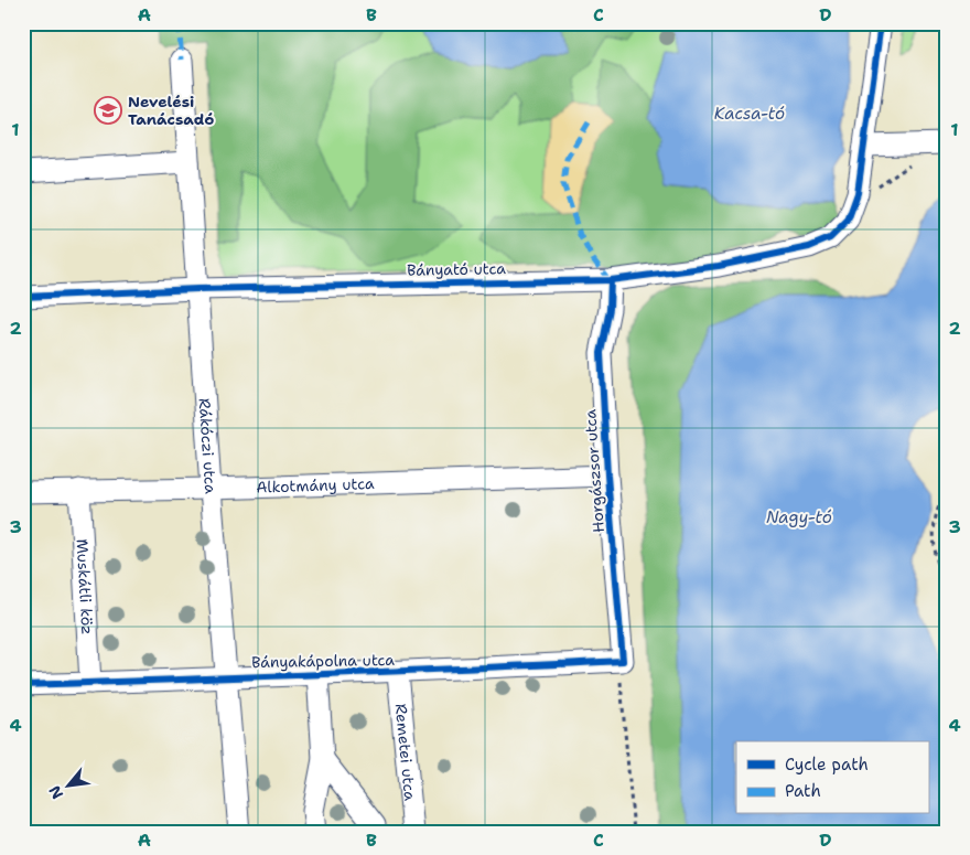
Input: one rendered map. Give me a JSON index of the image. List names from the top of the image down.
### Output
{
  "streets": {
    "street": [
      "Bányató utca",
      "Rákóczi utca",
      "Horgászsor utca",
      "Alkotmány utca",
      "Muskátli köz",
      "Bányakápolna utca",
      "Remetei utca"
    ]
  },
  "crossings": [
    ["Bányató utca", "Rákóczi utca"],
    ["Bányató utca", "Horgászsor utca"],
    ["Rákóczi utca", "Alkotmány utca"],
    ["Rákóczi utca", "Bányakápolna utca"],
    ["Horgászsor utca", "Alkotmány utca"],
    ["Horgászsor utca", "Bányakápolna utca"],
    ["Alkotmány utca", "Muskátli köz"],
    ["Muskátli köz", "Bányakápolna utca"],
    ["Bányakápolna utca", "Remetei utca"]
  ],
  "water": ["Kacsa-tó", "Nagy-tó"],
  "places": {
    "school or university": ["Nevelési Tanácsadó"]
  },
  "legend": ["Cycle path", "Path"],
  "north": "bottom left",
  "grid": {
    "columns": [
      "A",
      "B",
      "C",
      "D"
    ],
    "rows": [
      "1",
      "2",
      "3",
      "4"
    ]
  }
}
